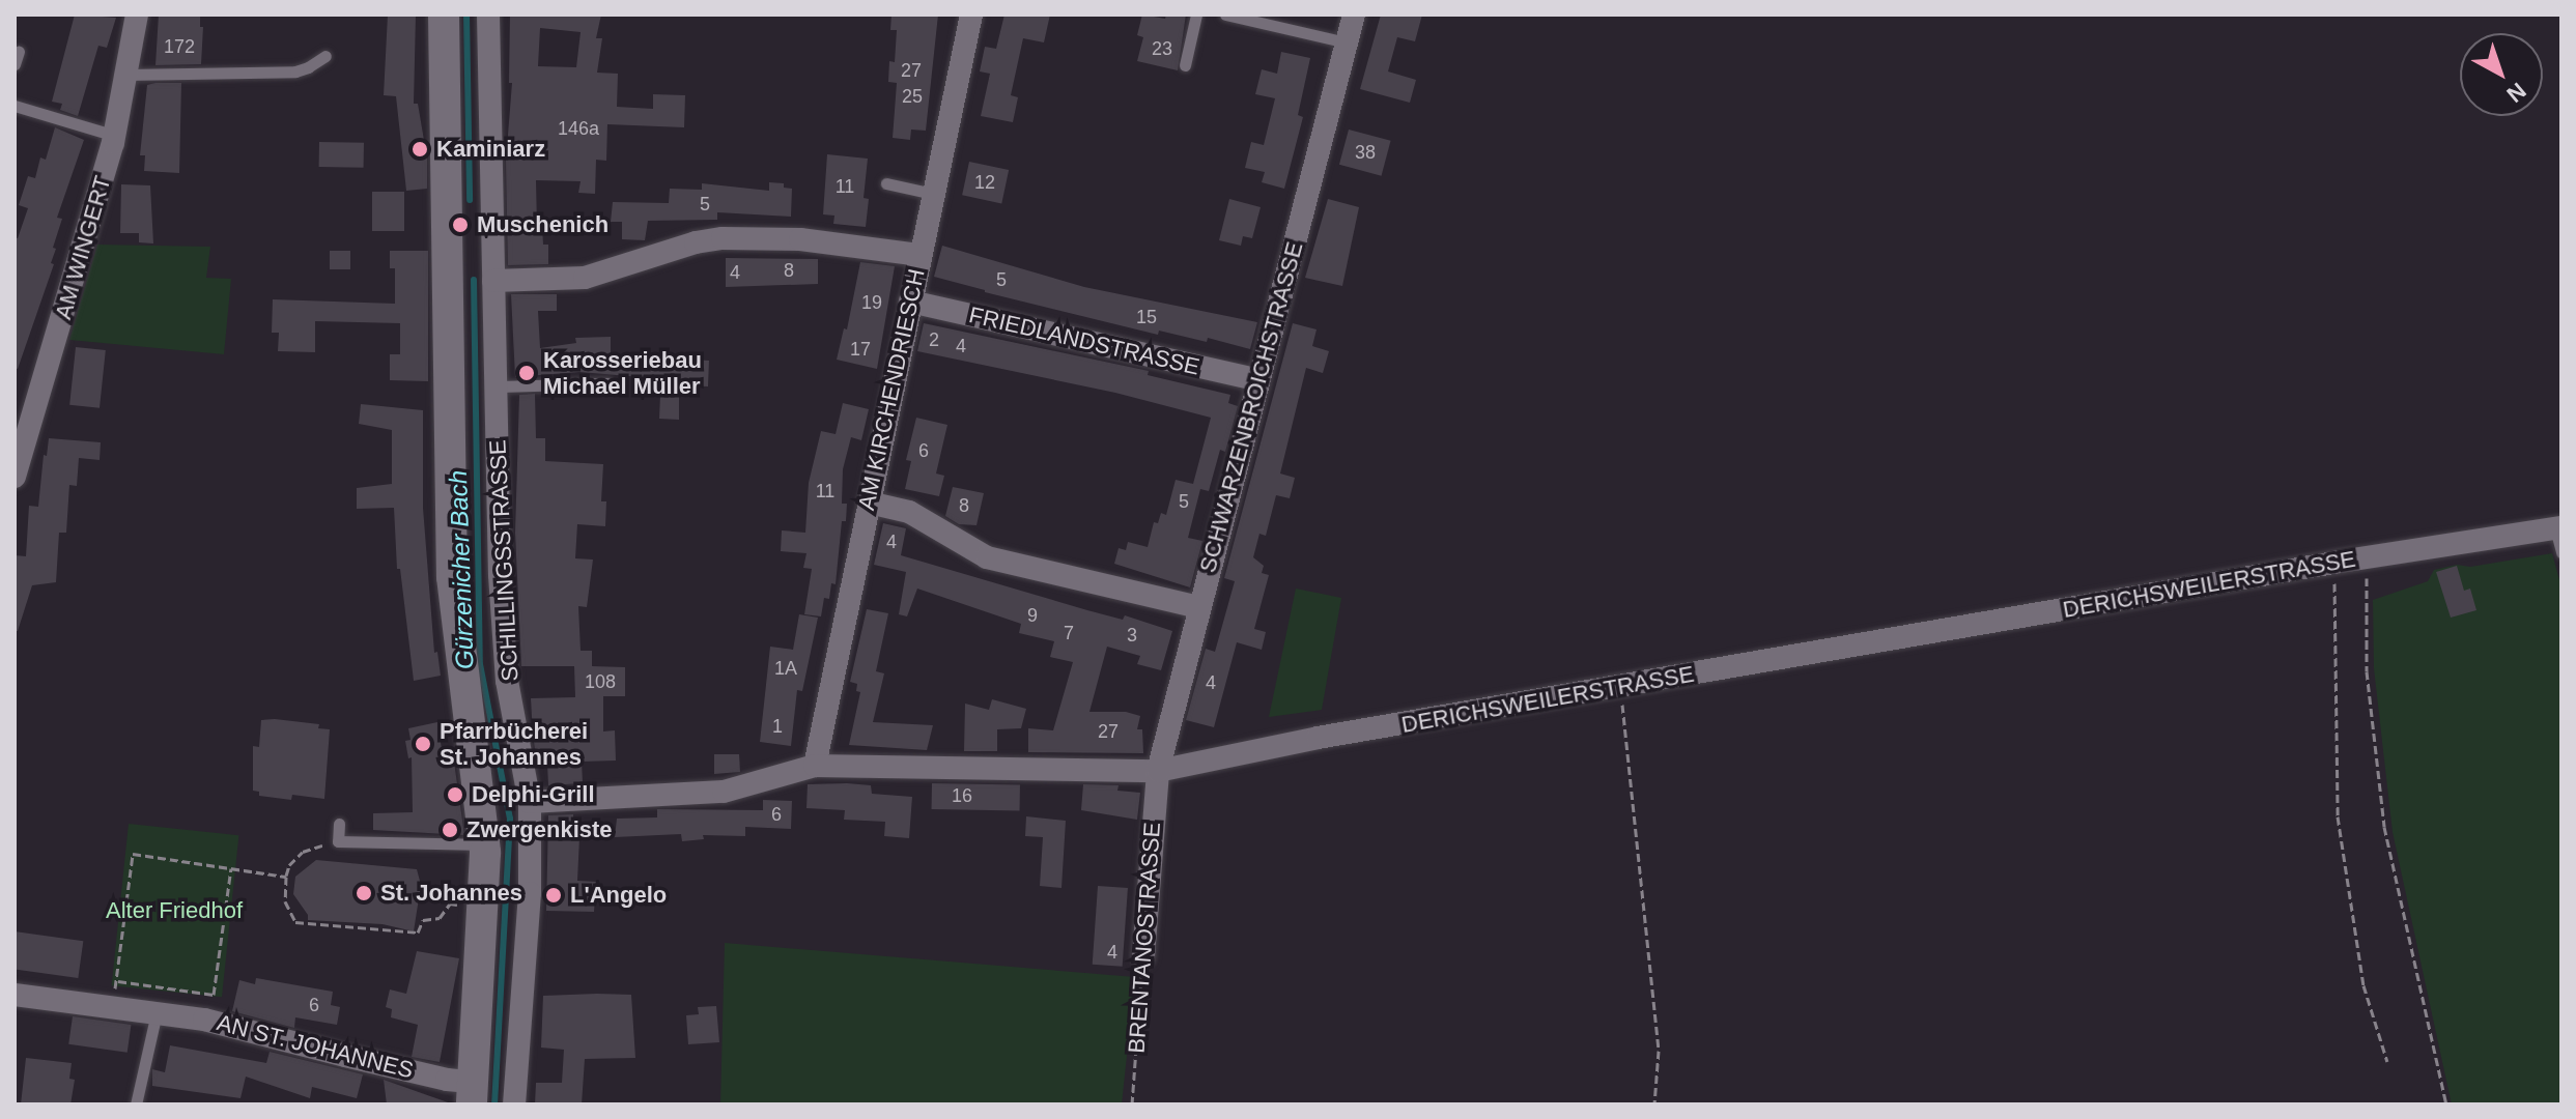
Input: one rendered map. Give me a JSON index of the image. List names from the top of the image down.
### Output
{
  "streets": {
    "main road": ["SCHILLINGSSTRASSE"],
    "street": [
      "AM WINGERT",
      "FRIEDLANDSTRASSE",
      "AM KIRCHENDRIESCH",
      "SCHWARZENBROICHSTRASSE",
      "DERICHSWEILERSTRASSE",
      "BRENTANOSTRASSE",
      "AN ST. JOHANNES"
    ]
  },
  "crossings": [
    ["FRIEDLANDSTRASSE", "AM KIRCHENDRIESCH"],
    ["FRIEDLANDSTRASSE", "SCHWARZENBROICHSTRASSE"],
    ["AM KIRCHENDRIESCH", "DERICHSWEILERSTRASSE"],
    ["SCHWARZENBROICHSTRASSE", "DERICHSWEILERSTRASSE"],
    ["SCHWARZENBROICHSTRASSE", "BRENTANOSTRASSE"],
    ["SCHILLINGSSTRASSE", "DERICHSWEILERSTRASSE"],
    ["SCHILLINGSSTRASSE", "AN ST. JOHANNES"],
    ["DERICHSWEILERSTRASSE", "BRENTANOSTRASSE"]
  ],
  "water": ["Gürzenicher Bach"],
  "parks": ["Alter Friedhof"],
  "places": [
    "Kaminiarz",
    "Muschenich",
    "Karosseriebau Michael Müller",
    "Pfarrbücherei St. Johannes",
    "Delphi-Grill",
    "Zwergenkiste",
    "St. Johannes",
    "L'Angelo"
  ],
  "house_numbers": [
    "172",
    "23",
    "27",
    "25",
    "146a",
    "38",
    "12",
    "11",
    "5",
    "8",
    "4",
    "5",
    "19",
    "15",
    "2",
    "4",
    "17",
    "6",
    "11",
    "5",
    "8",
    "4",
    "9",
    "7",
    "3",
    "1A",
    "108",
    "4",
    "1",
    "27",
    "16",
    "6",
    "4",
    "6"
  ],
  "north": "bottom right"
}
